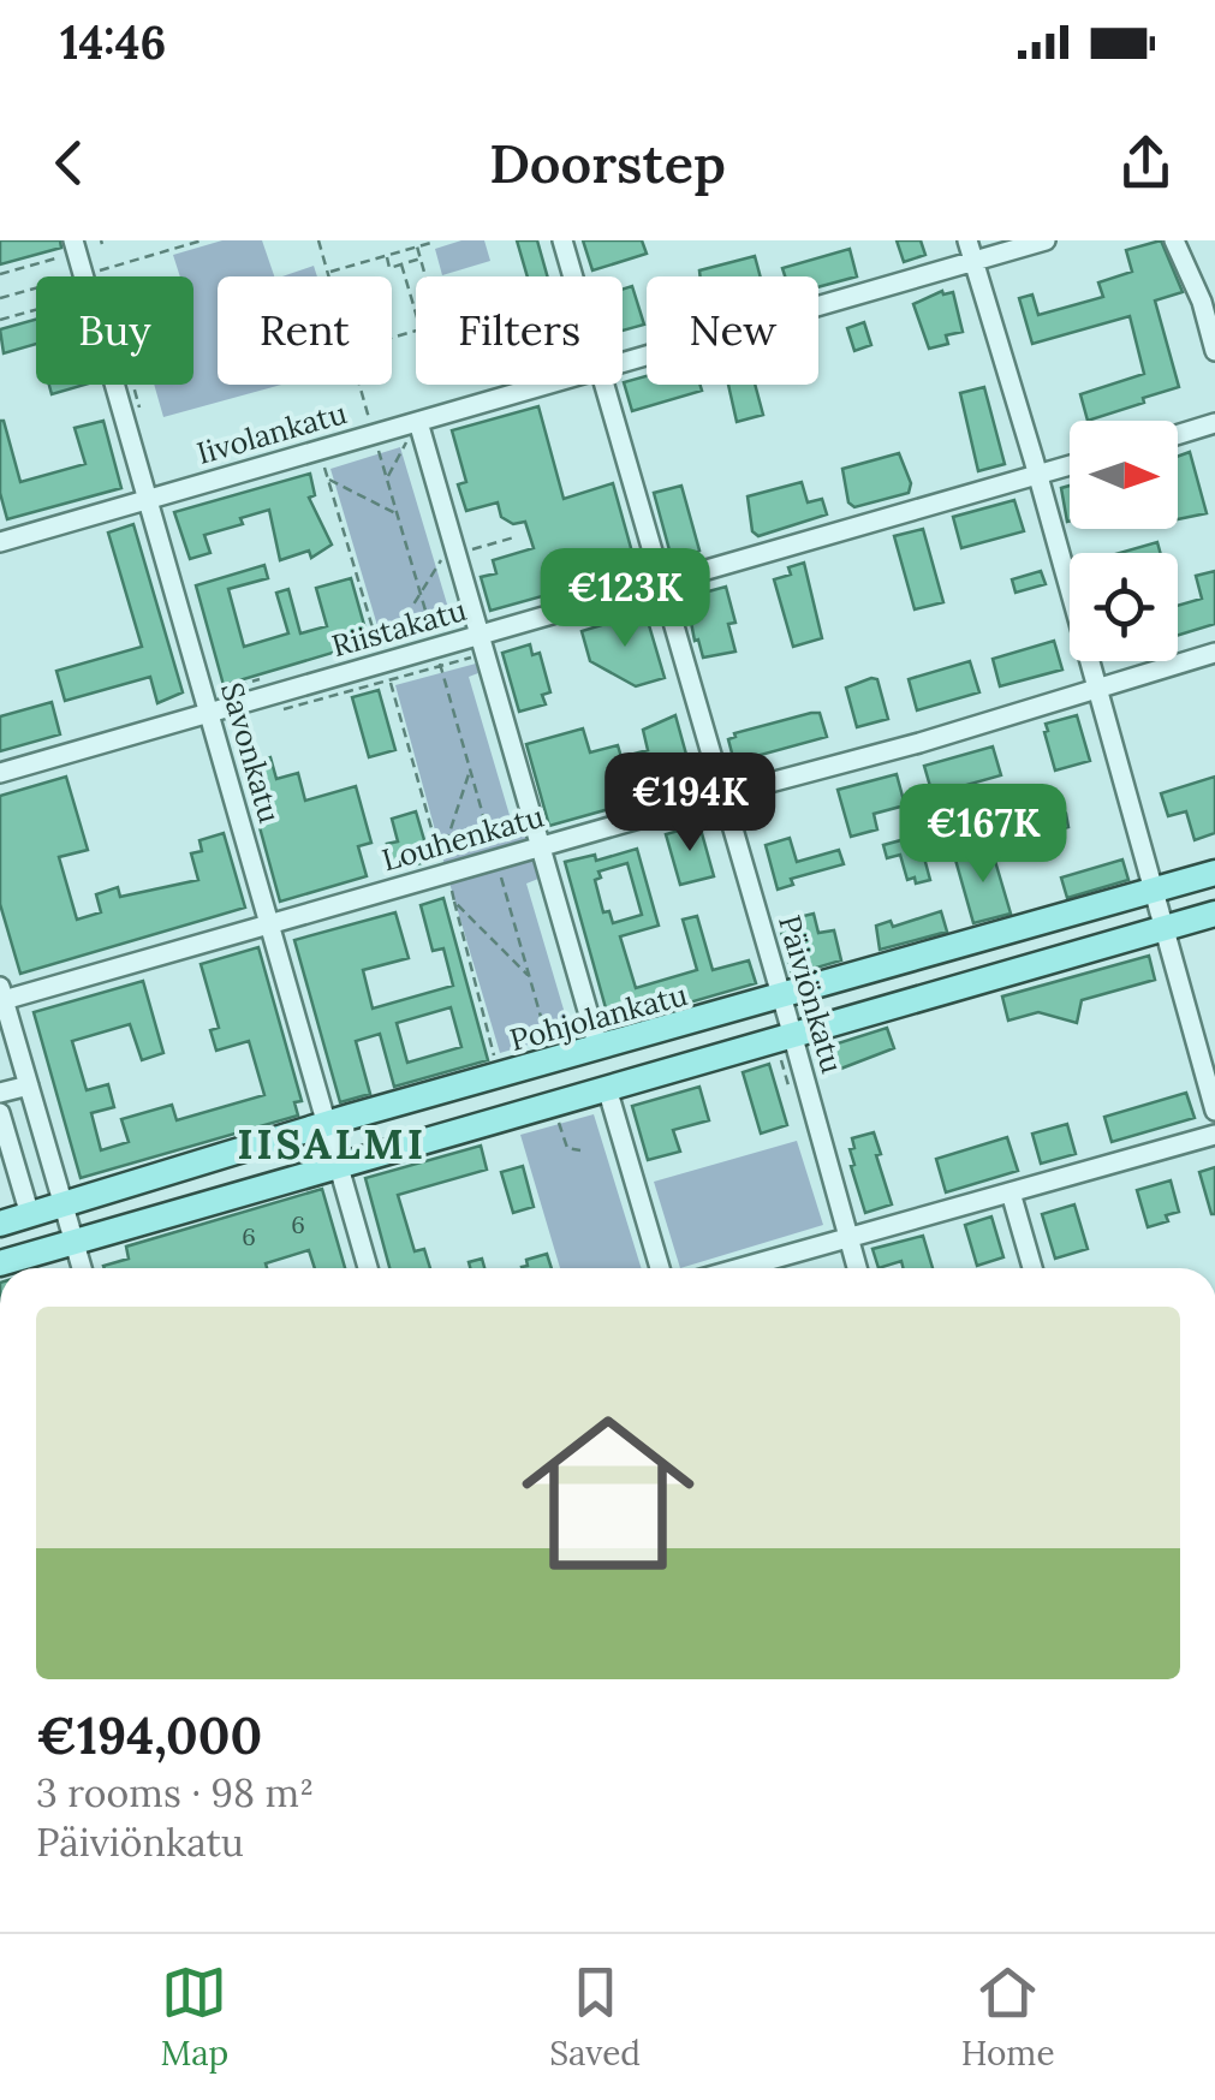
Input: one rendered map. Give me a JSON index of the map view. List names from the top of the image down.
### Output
{
  "streets": {
    "main road": ["Pohjolankatu"],
    "street": [
      "Iivolankatu",
      "Riistakatu",
      "Savonkatu",
      "Louhenkatu",
      "Päiviönkatu"
    ]
  },
  "crossings": [
    ["Iivolankatu", "Savonkatu"],
    ["Riistakatu", "Savonkatu"],
    ["Riistakatu", "Päiviönkatu"],
    ["Savonkatu", "Louhenkatu"],
    ["Savonkatu", "Pohjolankatu"],
    ["Louhenkatu", "Päiviönkatu"],
    ["Päiviönkatu", "Pohjolankatu"]
  ],
  "districts": ["IISALMI"],
  "house_numbers": ["6", "6"],
  "north": "right",
  "page": {
    "status": "14:46",
    "header": "Doorstep",
    "chip": [
      "Buy",
      "Rent",
      "Filters",
      "New"
    ],
    "price": ["€123K", "€194K", "€167K"],
    "list": [
      {
        "name": "€194,000",
        "note": "3 rooms · 98 m² · Päiviönkatu"
      }
    ],
    "tabs": ["Map", "Saved", "Home"]
  }
}
